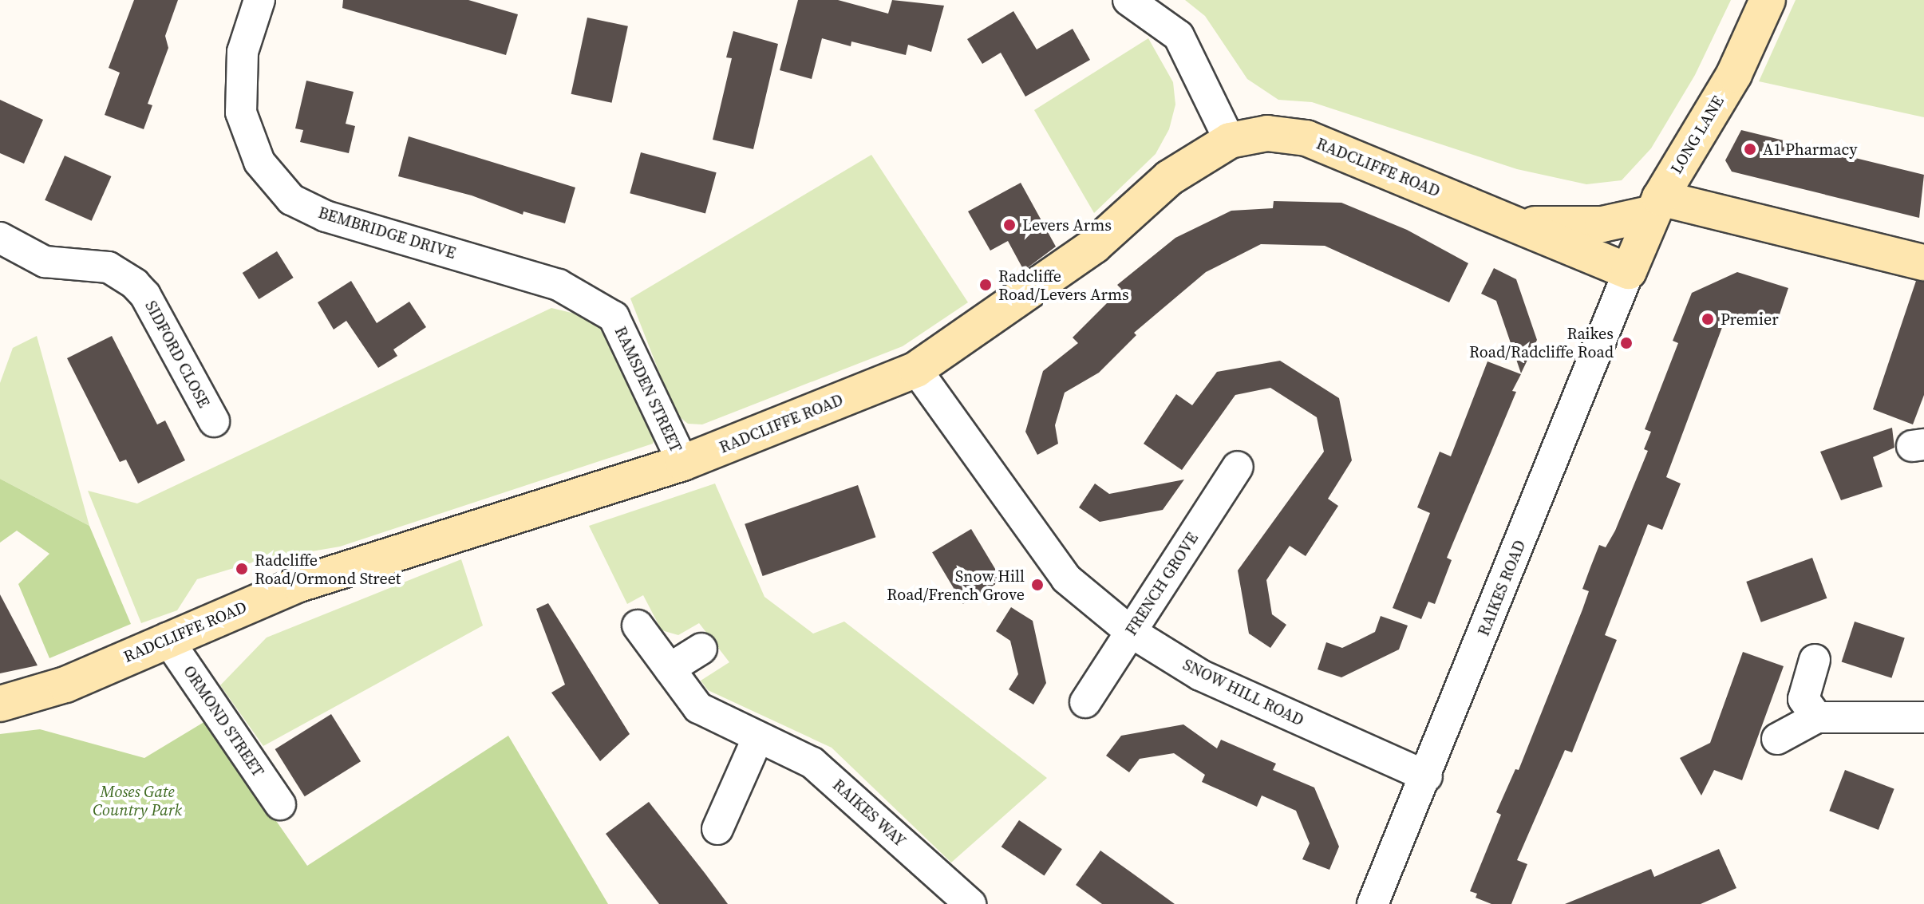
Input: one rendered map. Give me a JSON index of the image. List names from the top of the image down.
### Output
{
  "streets": {
    "main road": ["LONG LANE", "RADCLIFFE ROAD"],
    "street": [
      "BEMBRIDGE DRIVE",
      "SIDFORD CLOSE",
      "RAMSDEN STREET",
      "FRENCH GROVE",
      "RAIKES ROAD",
      "SNOW HILL ROAD",
      "ORMOND STREET",
      "RAIKES WAY"
    ]
  },
  "crossings": [
    ["LONG LANE", "RADCLIFFE ROAD"],
    ["LONG LANE", "RAIKES ROAD"],
    ["RADCLIFFE ROAD", "RAMSDEN STREET"],
    ["RADCLIFFE ROAD", "RAIKES ROAD"],
    ["RADCLIFFE ROAD", "SNOW HILL ROAD"],
    ["RADCLIFFE ROAD", "ORMOND STREET"],
    ["BEMBRIDGE DRIVE", "RAMSDEN STREET"],
    ["FRENCH GROVE", "SNOW HILL ROAD"],
    ["RAIKES ROAD", "SNOW HILL ROAD"]
  ],
  "parks": ["Moses Gate Country Park"],
  "places": [
    "A1 Pharmacy",
    "Levers Arms",
    "Radcliffe Road/Levers Arms",
    "Premier",
    "Raikes Road/Radcliffe Road",
    "Radcliffe Road/Ormond Street",
    "Snow Hill Road/French Grove"
  ]
}
